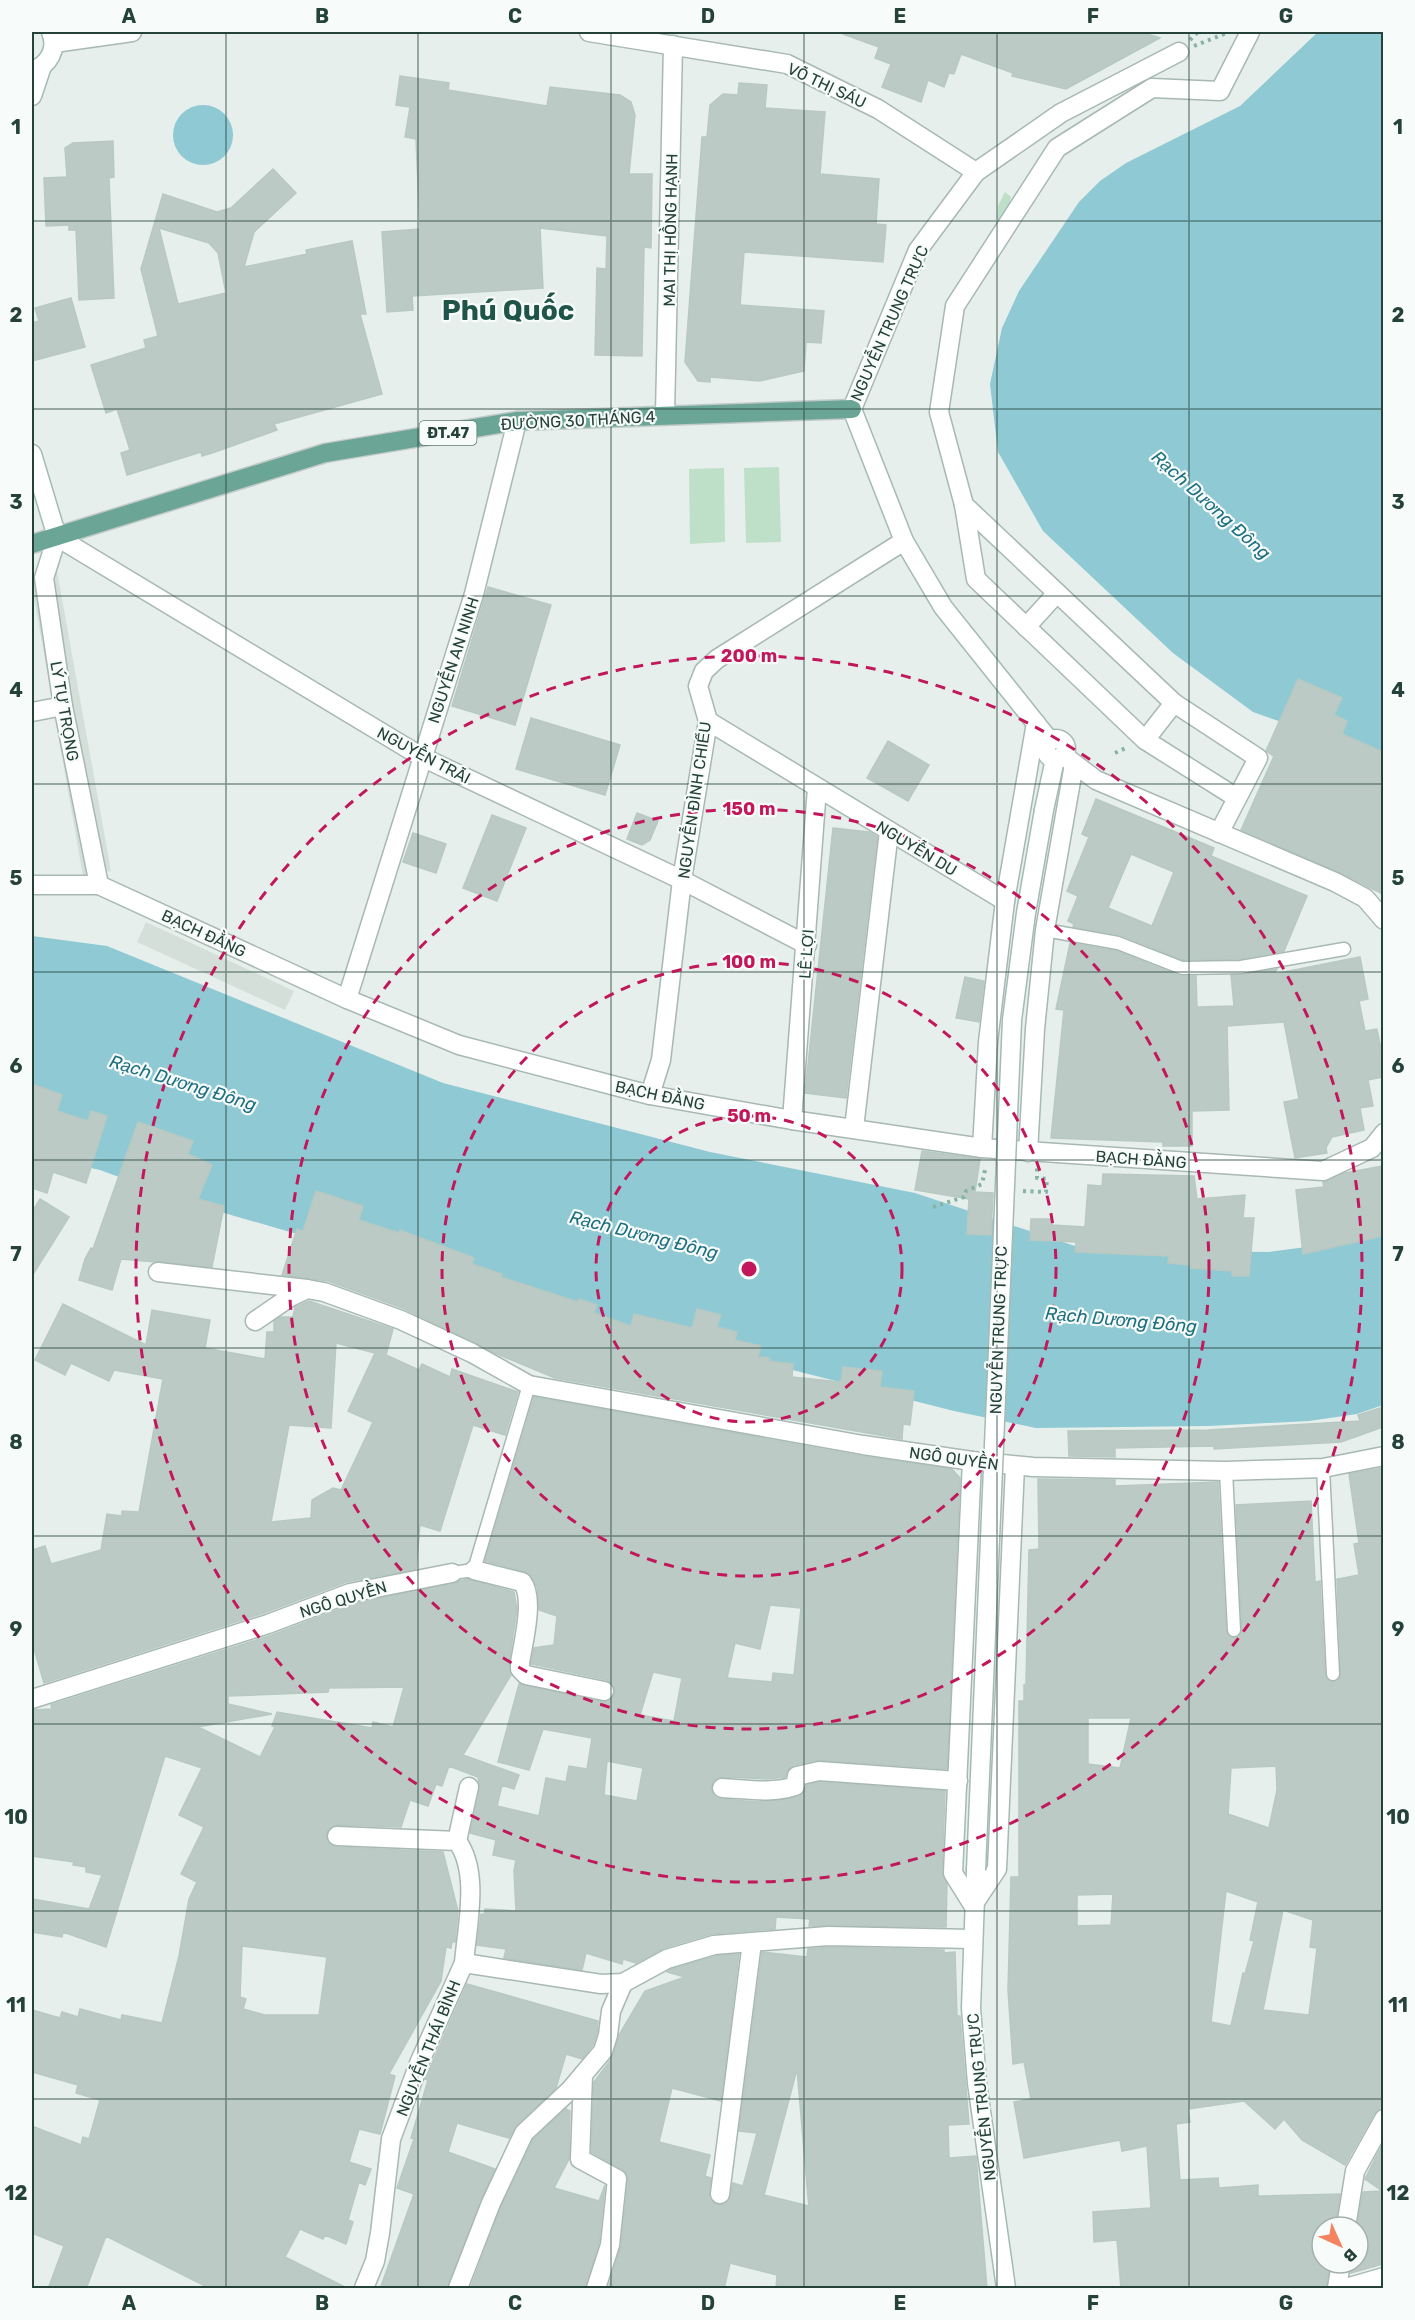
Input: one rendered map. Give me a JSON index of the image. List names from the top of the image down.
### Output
{
  "streets": {
    "main road": ["ĐƯỜNG 30 THÁNG 4", "ĐT.47"],
    "street": [
      "VÕ THỊ SÁU",
      "MAI THỊ HỒNG HẠNH",
      "NGUYỄN TRUNG TRỰC",
      "NGUYỄN AN NINH",
      "LÝ TỰ TRỌNG",
      "NGUYỄN TRÃI",
      "NGUYỄN ĐÌNH CHIỂU",
      "NGUYỄN DU",
      "BẠCH ĐẰNG",
      "LÊ LỢI",
      "NGÔ QUYỀN",
      "NGUYỄN THÁI BÌNH"
    ]
  },
  "crossings": [
    ["VÕ THỊ SÁU", "MAI THỊ HỒNG HẠNH"],
    ["VÕ THỊ SÁU", "NGUYỄN TRUNG TRỰC"],
    ["MAI THỊ HỒNG HẠNH", "ĐƯỜNG 30 THÁNG 4"],
    ["NGUYỄN TRUNG TRỰC", "ĐƯỜNG 30 THÁNG 4"],
    ["NGUYỄN TRUNG TRỰC", "NGUYỄN ĐÌNH CHIỂU"],
    ["NGUYỄN TRUNG TRỰC", "NGUYỄN THÁI BÌNH"],
    ["ĐƯỜNG 30 THÁNG 4", "NGUYỄN AN NINH"],
    ["ĐƯỜNG 30 THÁNG 4", "LÝ TỰ TRỌNG"],
    ["ĐƯỜNG 30 THÁNG 4", "NGUYỄN TRÃI"],
    ["NGUYỄN AN NINH", "NGUYỄN TRÃI"],
    ["NGUYỄN AN NINH", "BẠCH ĐẰNG"],
    ["LÝ TỰ TRỌNG", "NGUYỄN TRÃI"],
    ["LÝ TỰ TRỌNG", "BẠCH ĐẰNG"],
    ["NGUYỄN TRÃI", "NGUYỄN ĐÌNH CHIỂU"],
    ["NGUYỄN TRÃI", "LÊ LỢI"],
    ["NGUYỄN ĐÌNH CHIỂU", "NGUYỄN DU"],
    ["NGUYỄN ĐÌNH CHIỂU", "BẠCH ĐẰNG"],
    ["NGUYỄN DU", "LÊ LỢI"],
    ["BẠCH ĐẰNG", "LÊ LỢI"]
  ],
  "districts": ["Phú Quốc"],
  "water": ["Rạch Dương Đông"],
  "north": "bottom right",
  "grid": {
    "columns": [
      "A",
      "B",
      "C",
      "D",
      "E",
      "F",
      "G"
    ],
    "rows": [
      "1",
      "2",
      "3",
      "4",
      "5",
      "6",
      "7",
      "8",
      "9",
      "10",
      "11",
      "12"
    ]
  },
  "rings": [
    "200 m",
    "150 m",
    "100 m",
    "50 m"
  ]
}
